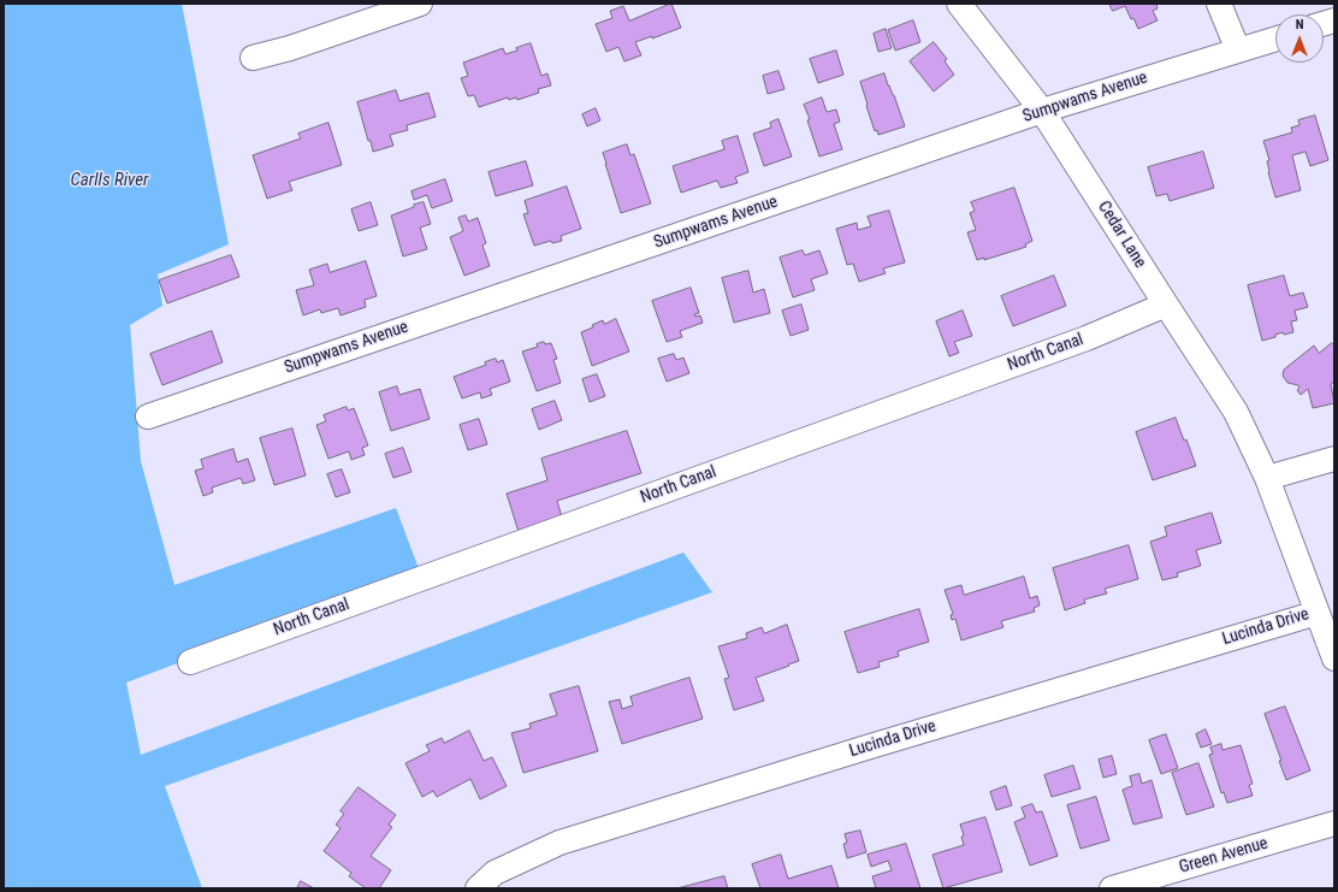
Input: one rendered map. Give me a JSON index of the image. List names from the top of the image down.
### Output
{
  "streets": {
    "street": [
      "Sumpwams Avenue",
      "Cedar Lane",
      "North Canal",
      "Lucinda Drive",
      "Green Avenue"
    ]
  },
  "crossings": [
    ["Sumpwams Avenue", "Cedar Lane"],
    ["Cedar Lane", "North Canal"],
    ["Cedar Lane", "Lucinda Drive"]
  ],
  "water": ["Carlls River"],
  "north": "top"
}
